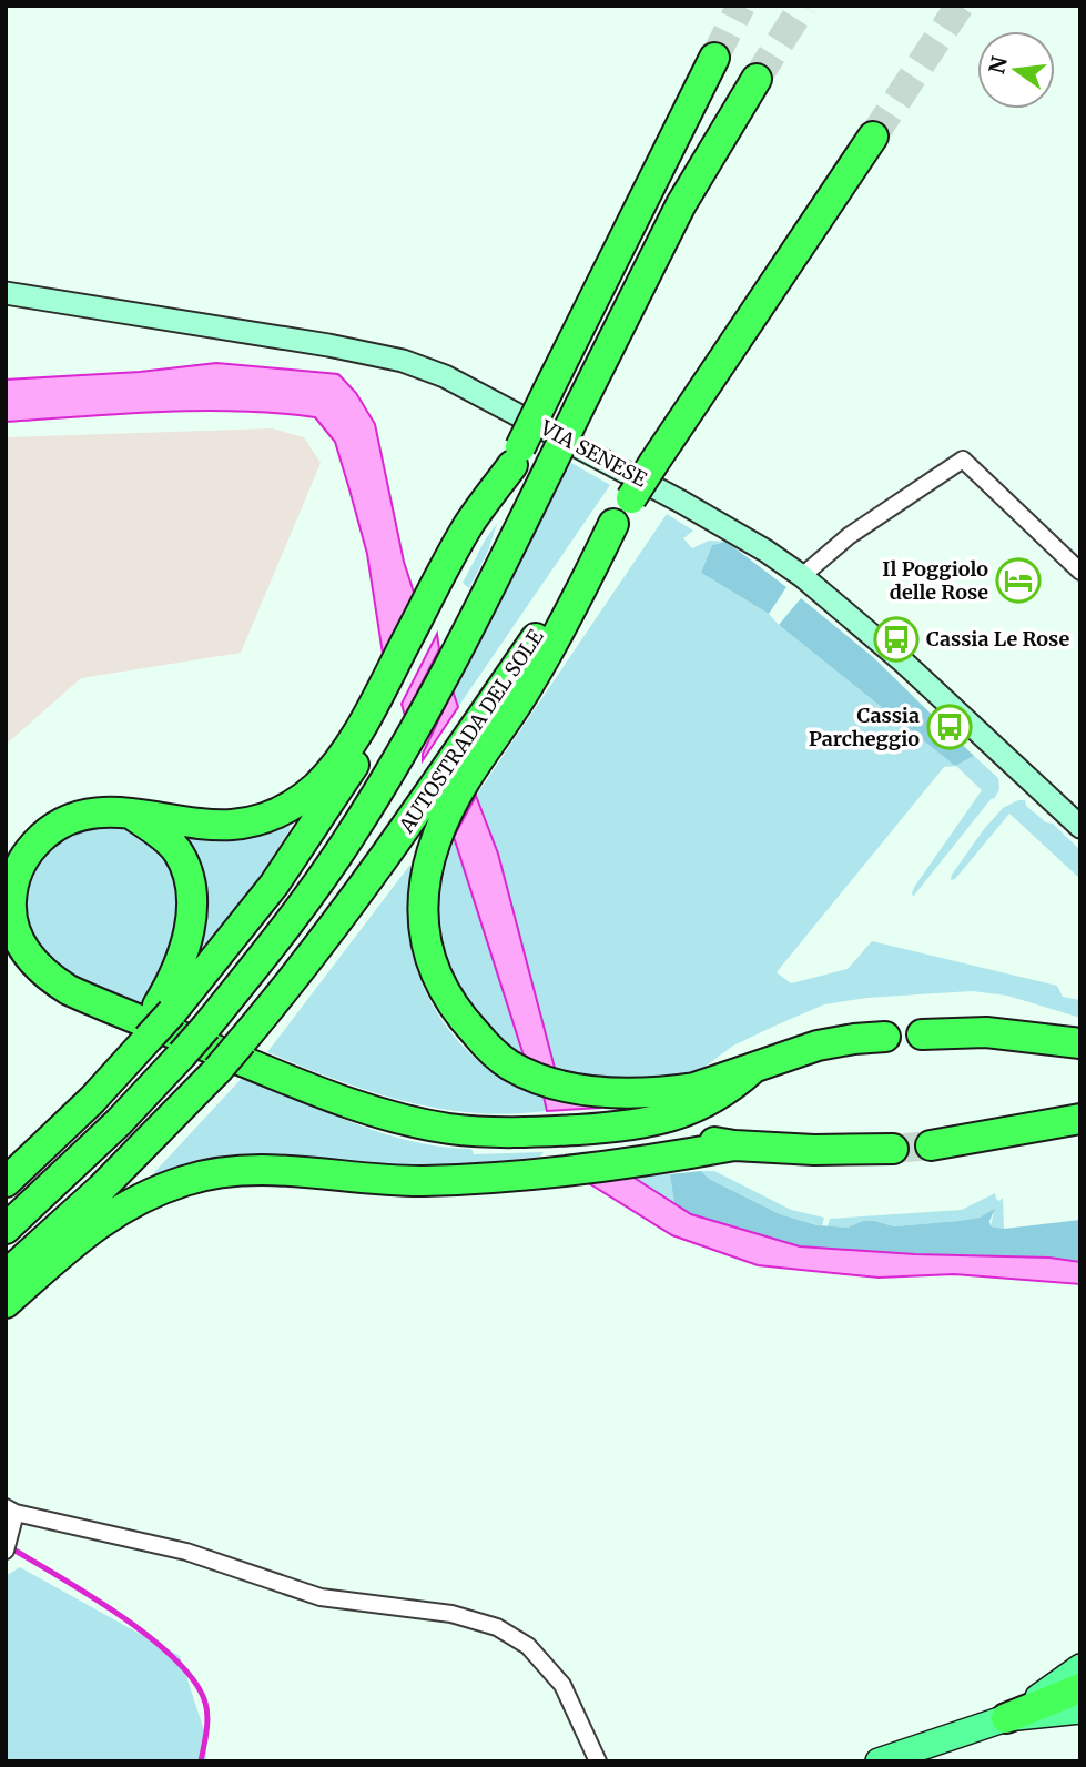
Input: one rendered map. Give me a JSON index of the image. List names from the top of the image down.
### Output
{
  "streets": {
    "highway": ["AUTOSTRADA DEL SOLE"],
    "main road": ["VIA SENESE"]
  },
  "places": {
    "hotel": ["Il Poggiolo delle Rose"],
    "bus stop": ["Cassia Le Rose", "Cassia Parcheggio"]
  },
  "north": "left"
}
